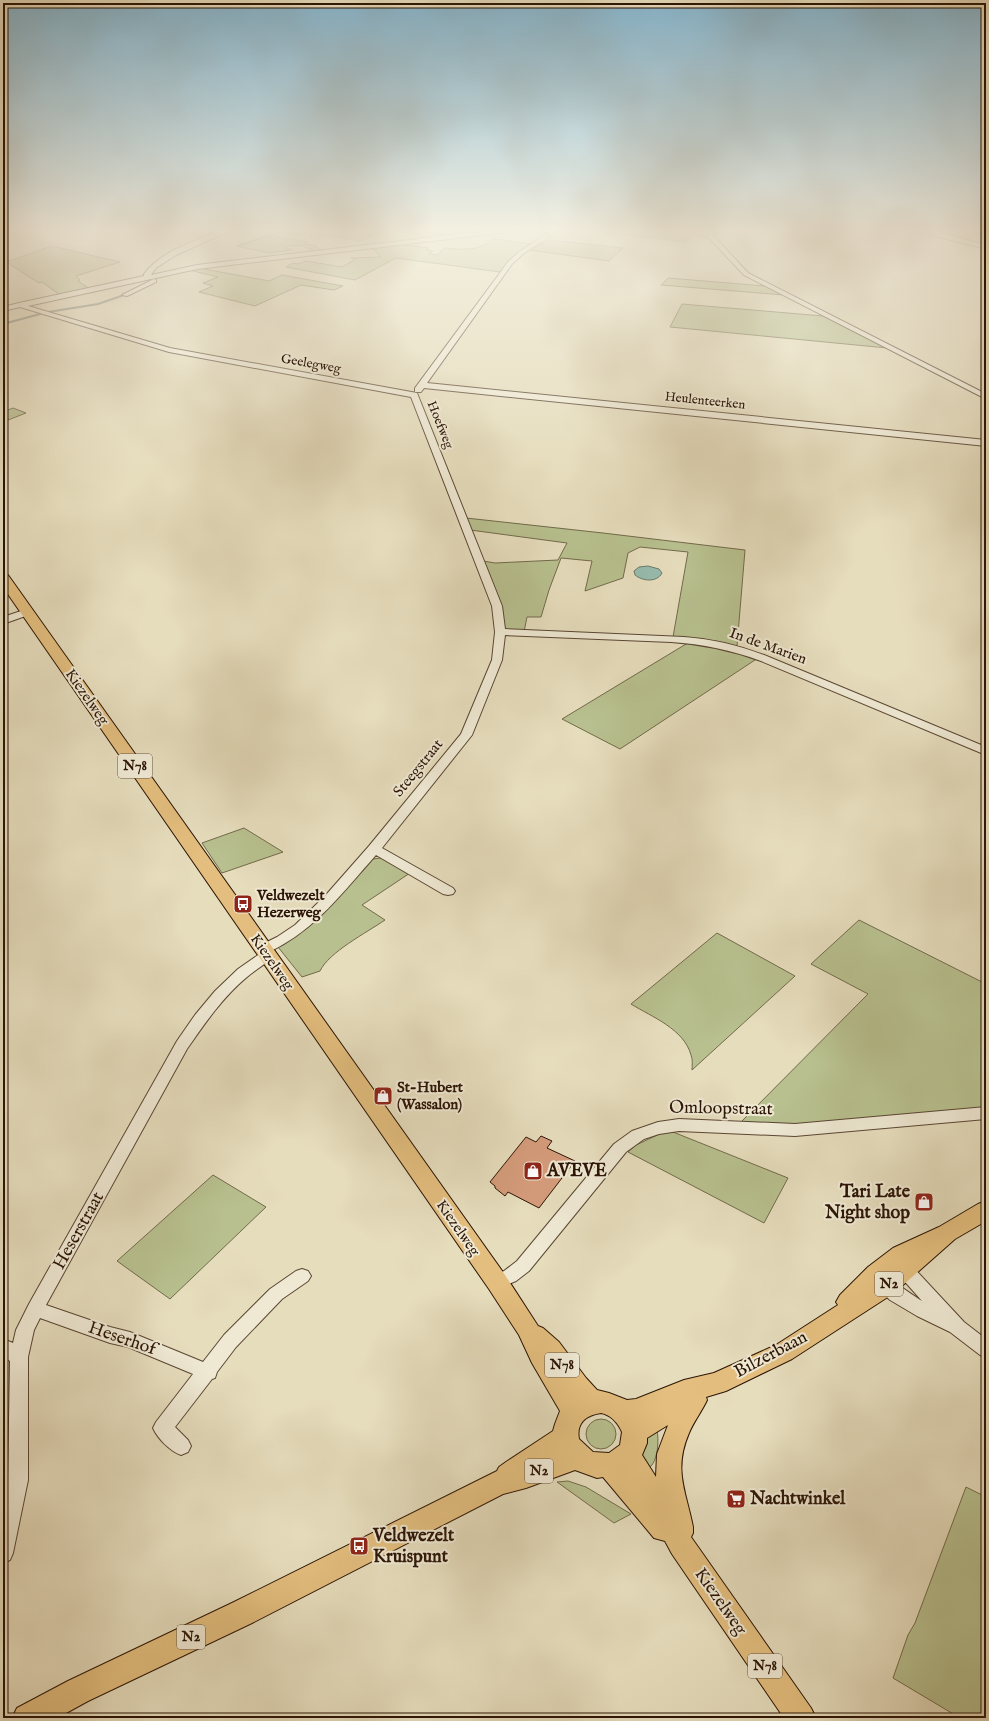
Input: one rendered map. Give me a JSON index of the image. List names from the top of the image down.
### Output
{
  "streets": {
    "main road": [
      "Kiezelweg",
      "N78",
      "N2",
      "Bilzerbaan"
    ],
    "street": [
      "Geelegweg",
      "Heulenteerken",
      "Hoefweg",
      "In de Marien",
      "Steegstraat",
      "Omloopstraat",
      "Heserstraat",
      "Heserhof"
    ]
  },
  "crossings": [
    ["Geelegweg", "Hoefweg"],
    ["Heulenteerken", "Hoefweg"],
    ["Hoefweg", "Steegstraat"],
    ["In de Marien", "Steegstraat"],
    ["Kiezelweg", "Steegstraat"],
    ["Kiezelweg", "Omloopstraat"],
    ["Kiezelweg", "Heserstraat"],
    ["Kiezelweg", "N2"],
    ["Kiezelweg", "Bilzerbaan"],
    ["Steegstraat", "Heserstraat"],
    ["Heserstraat", "Heserhof"],
    ["N2", "Bilzerbaan"]
  ],
  "places": {
    "bus stop": ["Veldwezelt Hezerweg", "Veldwezelt Kruispunt"],
    "shop": ["St-Hubert (Wassalon)", "AVEVE", "Tari Late Night shop"],
    "supermarket": ["Nachtwinkel"]
  }
}
